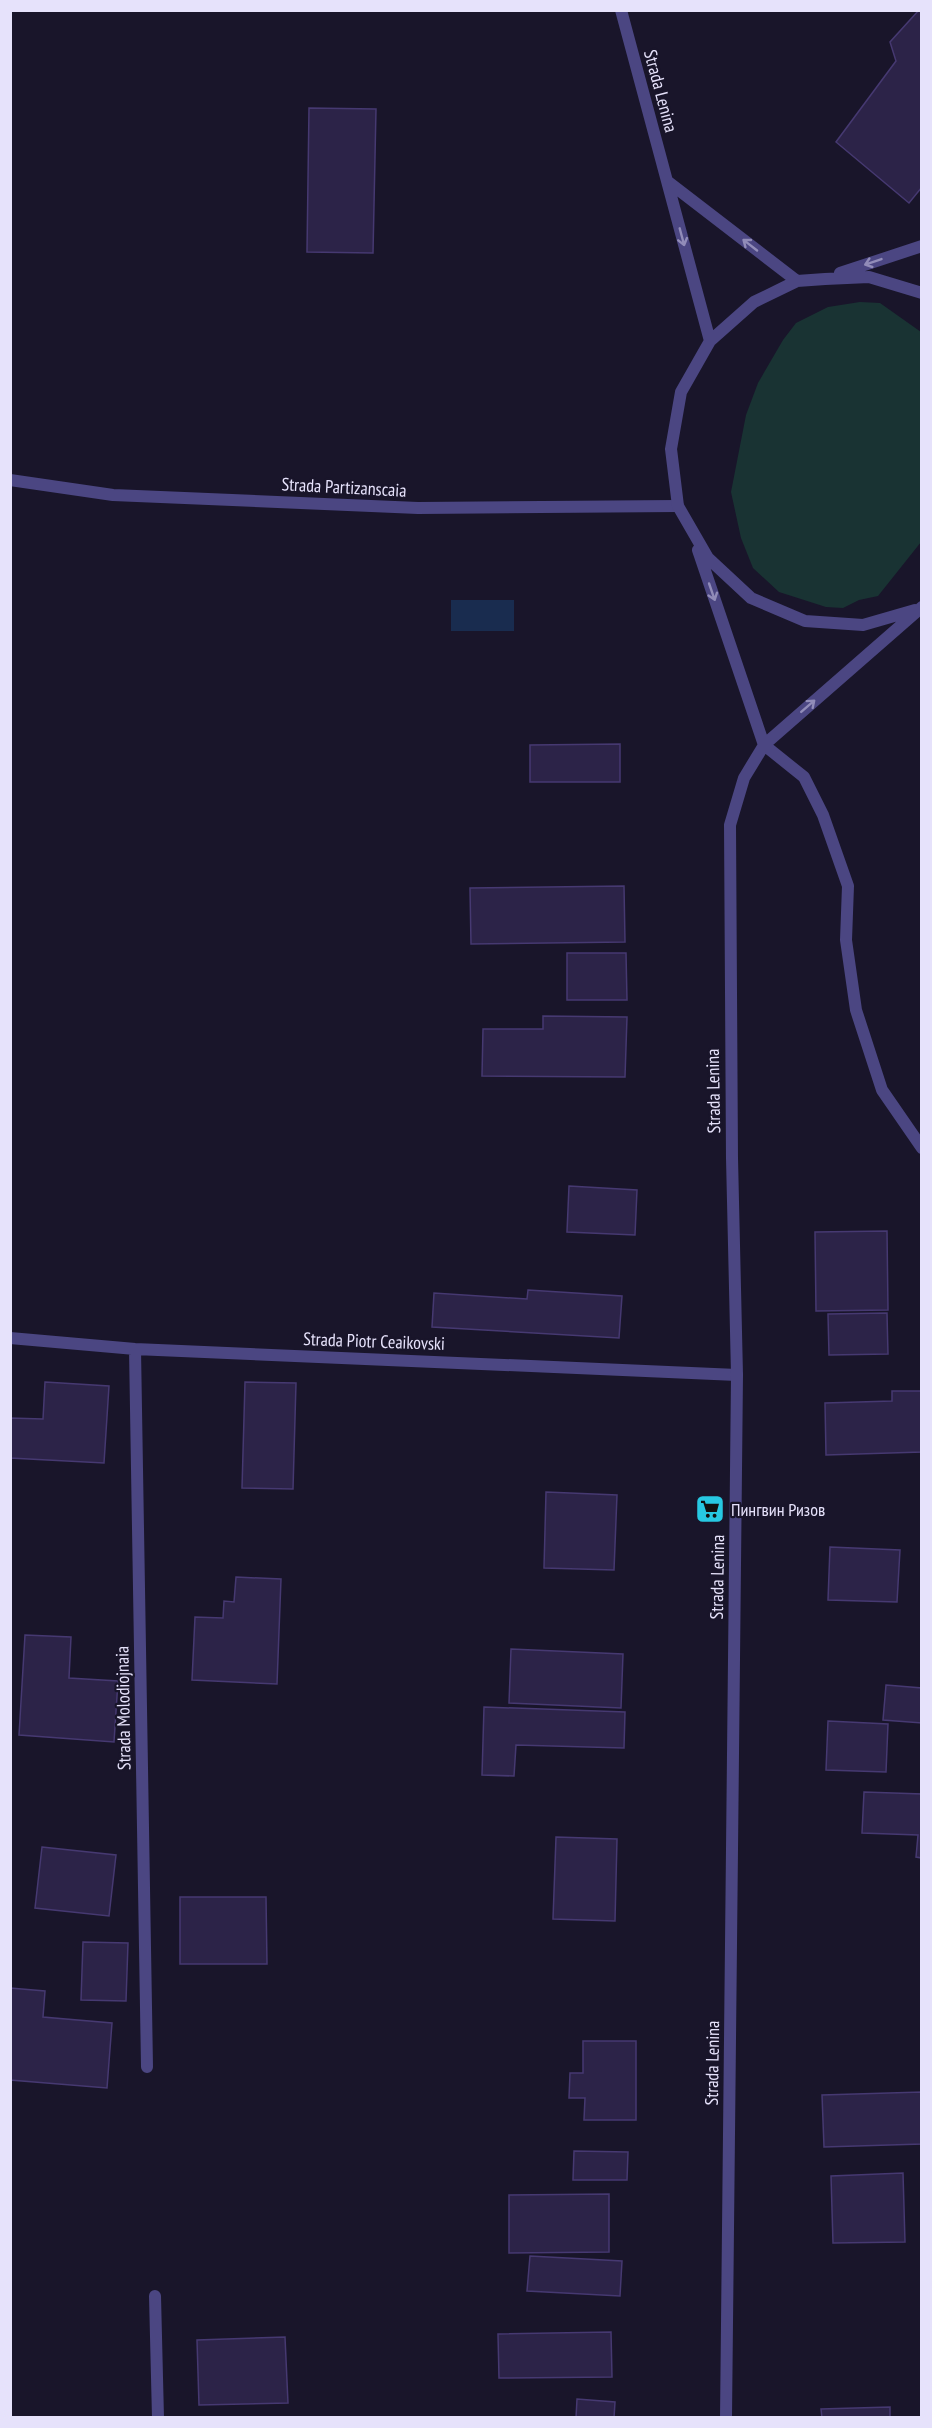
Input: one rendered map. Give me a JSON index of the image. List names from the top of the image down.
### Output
{
  "streets": {
    "street": [
      "Strada Lenina",
      "Strada Partizanscaia",
      "Strada Piotr Ceaikovski",
      "Strada Molodiojnaia"
    ]
  },
  "crossings": [
    ["Strada Lenina", "Strada Piotr Ceaikovski"],
    ["Strada Piotr Ceaikovski", "Strada Molodiojnaia"]
  ],
  "places": {
    "supermarket": ["Пингвин Ризов"]
  }
}
